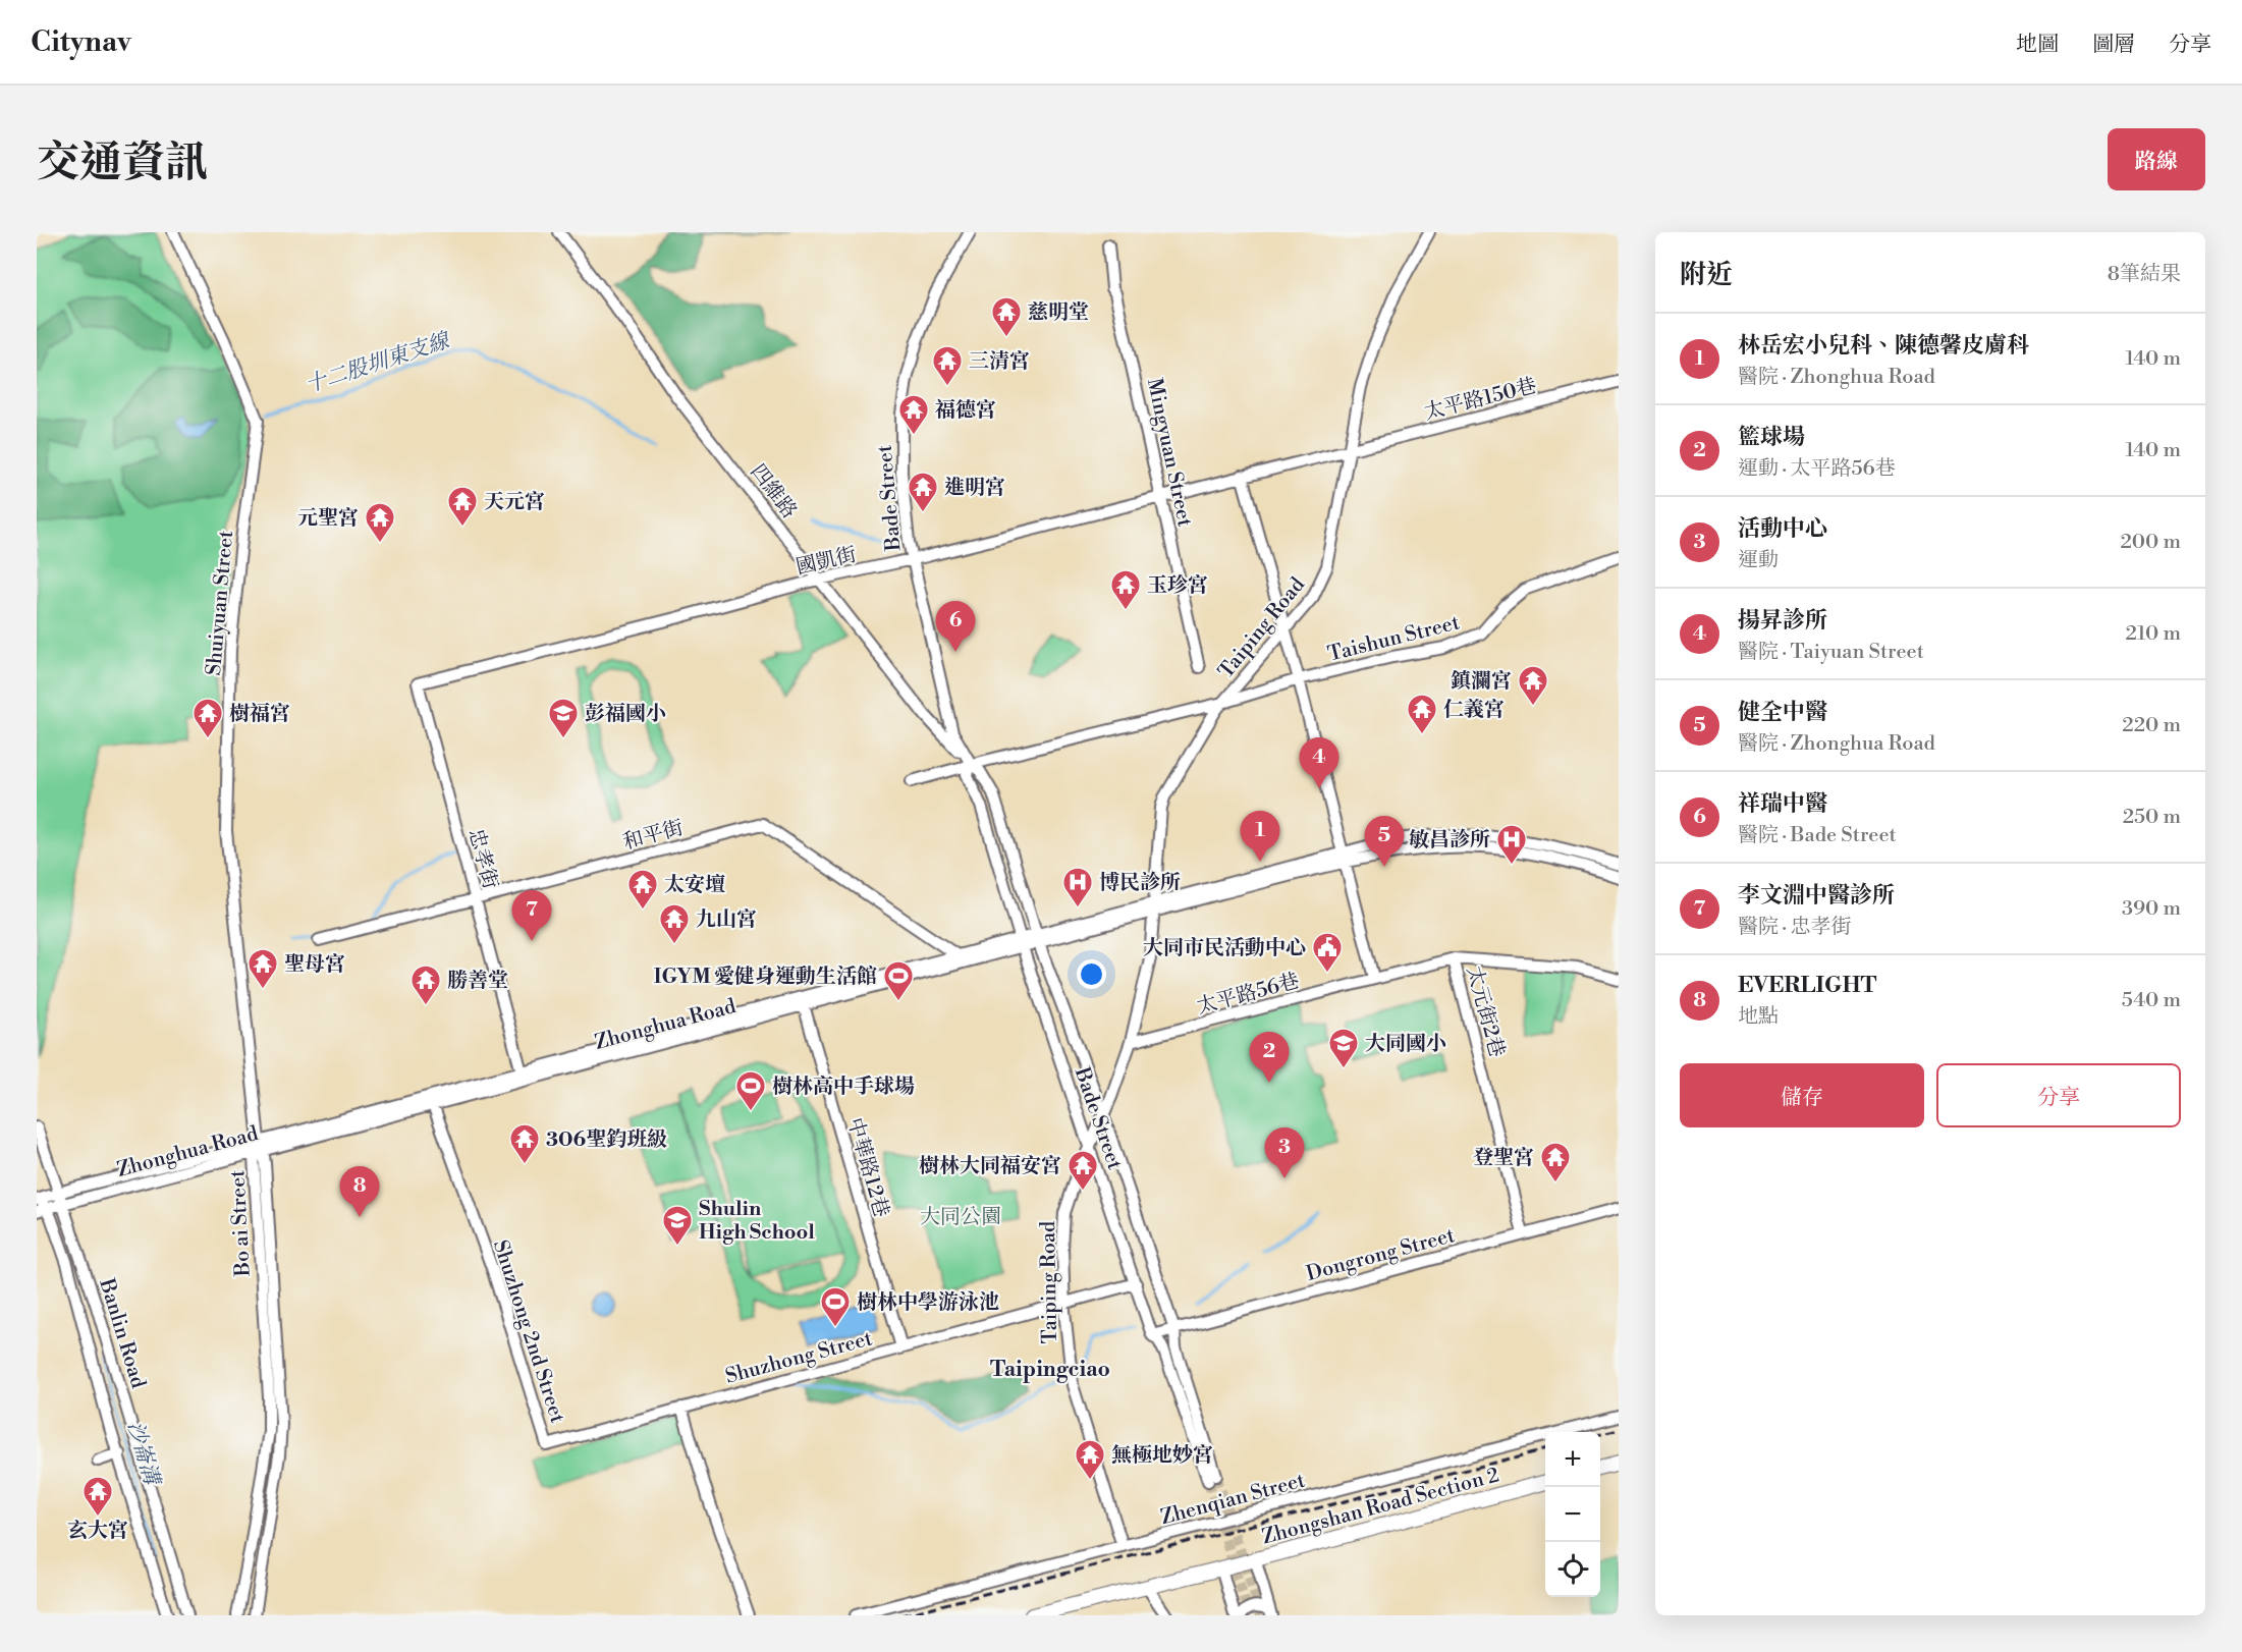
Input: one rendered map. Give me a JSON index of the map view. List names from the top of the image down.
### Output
{
  "streets": {
    "main road": ["Zhongshan Road Section 2"],
    "street": [
      "太平路150巷",
      "Mingyuan Street",
      "四維路",
      "Bade Street",
      "國凱街",
      "Shuiyuan Street",
      "Taiping Road",
      "Taishun Street",
      "和平街",
      "忠孝街",
      "太平路56巷",
      "太元街2巷",
      "Zhonghua Road",
      "中華路12巷",
      "Bo ai Street",
      "Dongrong Street",
      "Shuzhong 2nd Street",
      "Banlin Road",
      "Shuzhong Street",
      "Zhenqian Street"
    ]
  },
  "crossings": [
    ["太平路150巷", "國凱街"],
    ["太平路150巷", "Taiping Road"],
    ["Mingyuan Street", "國凱街"],
    ["四維路", "Bade Street"],
    ["四維路", "國凱街"],
    ["Bade Street", "國凱街"],
    ["Bade Street", "Taiping Road"],
    ["Bade Street", "Zhonghua Road"],
    ["Bade Street", "Dongrong Street"],
    ["Bade Street", "Shuzhong Street"],
    ["國凱街", "Taiping Road"],
    ["國凱街", "忠孝街"],
    ["Shuiyuan Street", "Zhonghua Road"],
    ["Shuiyuan Street", "Bo ai Street"],
    ["Taiping Road", "Taishun Street"],
    ["Taiping Road", "太平路56巷"],
    ["Taiping Road", "Zhonghua Road"],
    ["Taiping Road", "Shuzhong Street"],
    ["Taiping Road", "Zhenqian Street"],
    ["和平街", "忠孝街"],
    ["和平街", "Zhonghua Road"],
    ["忠孝街", "Zhonghua Road"],
    ["太平路56巷", "太元街2巷"],
    ["太元街2巷", "Dongrong Street"],
    ["Zhonghua Road", "中華路12巷"],
    ["Zhonghua Road", "Bo ai Street"],
    ["Zhonghua Road", "Shuzhong 2nd Street"],
    ["Zhonghua Road", "Banlin Road"],
    ["中華路12巷", "Shuzhong Street"],
    ["Shuzhong 2nd Street", "Shuzhong Street"]
  ],
  "districts": ["Taipingciao"],
  "water": ["十二股圳東支線", "沙崙溝"],
  "parks": ["大同公園"],
  "places": {
    "temple": [
      "慈明堂",
      "三清宮",
      "福德宮",
      "進明宮",
      "天元宮",
      "元聖宮",
      "玉珍宮",
      "鎮瀾宮",
      "仁義宮",
      "樹福宮",
      "太安壇",
      "九山宮",
      "聖母宮",
      "勝善堂",
      "306聖鈞班級",
      "登聖宮",
      "樹林大同福安宮",
      "無極地妙宮",
      "玄大宮"
    ],
    "school or university": ["彭福國小", "大同國小", "Shulin High School"],
    "hospital": ["敏昌診所", "博民診所"],
    "public building": ["大同市民活動中心"],
    "sports": ["IGYM 愛健身運動生活館", "樹林高中手球場", "樹林中學游泳池"]
  },
  "page": {
    "header": "Citynav",
    "nav": ["地圖", "圖層", "分享"],
    "title": "交通資訊",
    "buttons": [
      "路線",
      ["儲存", "分享"]
    ],
    "heading": ["附近", "8筆結果"],
    "list": [
      {
        "mark": "1",
        "name": "林岳宏小兒科、陳德馨皮膚科",
        "note": "醫院 · Zhonghua Road",
        "value": "140 m"
      },
      {
        "mark": "2",
        "name": "籃球場",
        "note": "運動 · 太平路56巷",
        "value": "140 m"
      },
      {
        "mark": "3",
        "name": "活動中心",
        "note": "運動",
        "value": "200 m"
      },
      {
        "mark": "4",
        "name": "揚昇診所",
        "note": "醫院 · Taiyuan Street",
        "value": "210 m"
      },
      {
        "mark": "5",
        "name": "健全中醫",
        "note": "醫院 · Zhonghua Road",
        "value": "220 m"
      },
      {
        "mark": "6",
        "name": "祥瑞中醫",
        "note": "醫院 · Bade Street",
        "value": "250 m"
      },
      {
        "mark": "7",
        "name": "李文淵中醫診所",
        "note": "醫院 · 忠孝街",
        "value": "390 m"
      },
      {
        "mark": "8",
        "name": "EVERLIGHT",
        "note": "地點",
        "value": "540 m"
      }
    ],
    "pins": [
      "6",
      "4",
      "1",
      "5",
      "7",
      "2",
      "3",
      "8"
    ],
    "map_buttons": ["+", "−"]
  }
}
